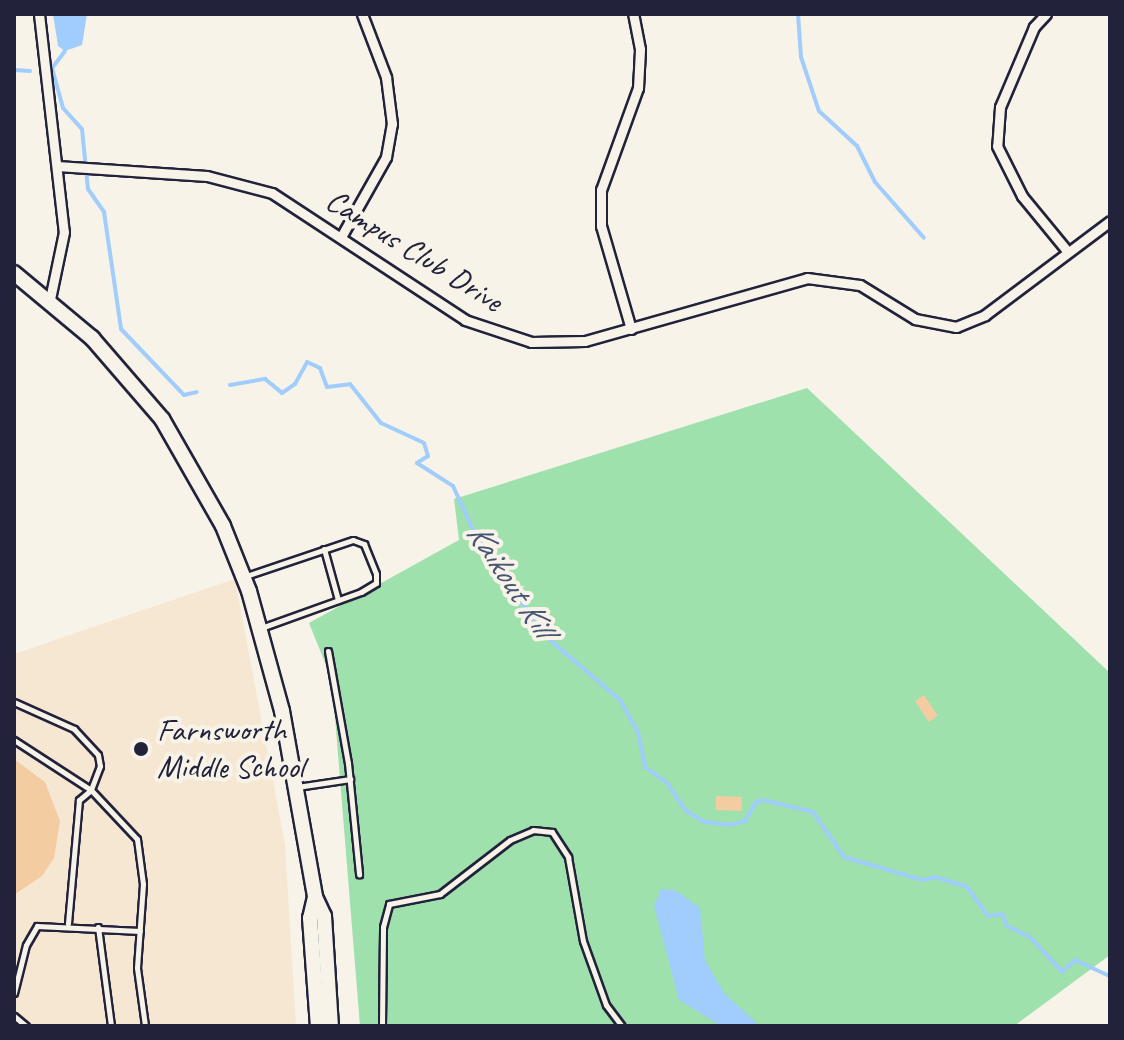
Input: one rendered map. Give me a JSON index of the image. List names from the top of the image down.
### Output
{
  "streets": {
    "street": ["Campus Club Drive"]
  },
  "water": ["Kaikout Kill"],
  "places": ["Farnsworth Middle School"]
}
